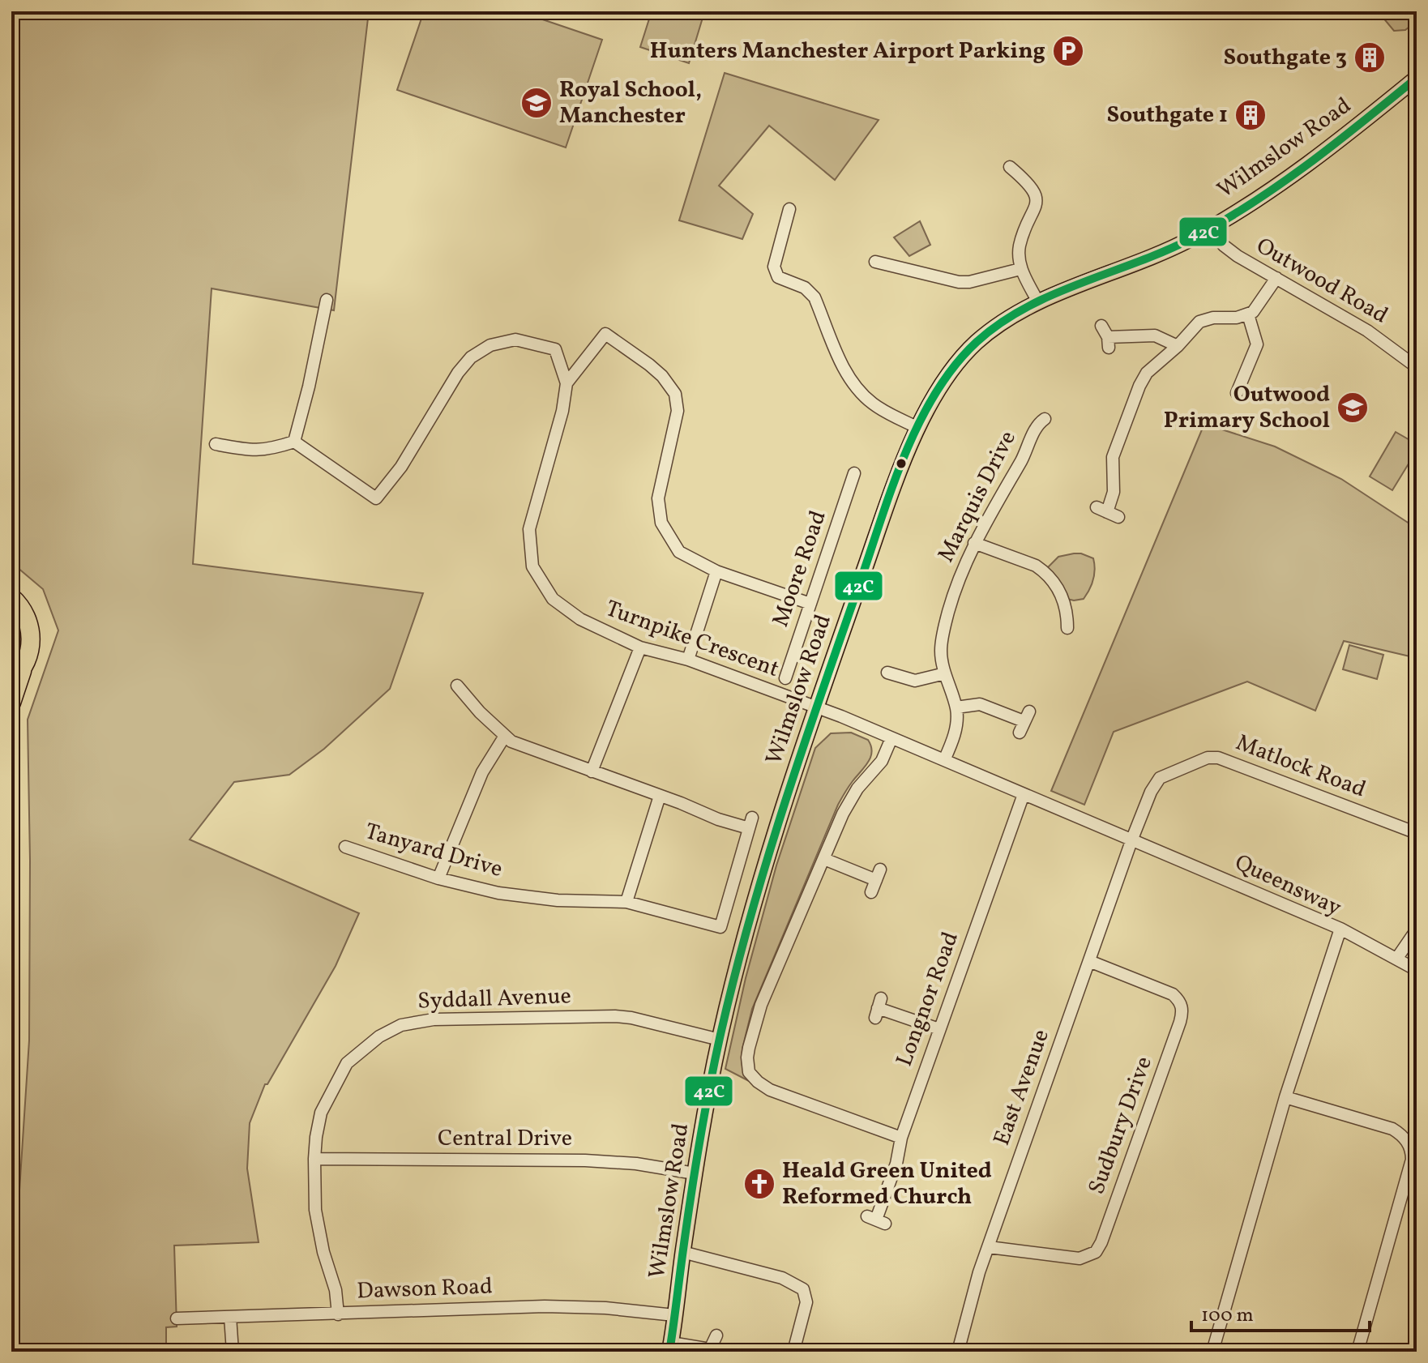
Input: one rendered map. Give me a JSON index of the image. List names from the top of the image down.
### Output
{
  "streets": {
    "main road": ["Wilmslow Road"],
    "street": [
      "Outwood Road",
      "Marquis Drive",
      "Moore Road",
      "Turnpike Crescent",
      "Matlock Road",
      "Tanyard Drive",
      "Queensway",
      "Syddall Avenue",
      "Longnor Road",
      "East Avenue",
      "Sudbury Drive",
      "Central Drive",
      "Dawson Road"
    ]
  },
  "crossings": [
    ["Wilmslow Road", "Outwood Road"],
    ["Wilmslow Road", "Turnpike Crescent"],
    ["Wilmslow Road", "Queensway"],
    ["Wilmslow Road", "Syddall Avenue"],
    ["Wilmslow Road", "Central Drive"],
    ["Wilmslow Road", "Dawson Road"],
    ["Marquis Drive", "Queensway"],
    ["Turnpike Crescent", "Queensway"],
    ["Matlock Road", "Queensway"],
    ["Matlock Road", "East Avenue"],
    ["Queensway", "Longnor Road"],
    ["Queensway", "East Avenue"],
    ["Syddall Avenue", "Central Drive"],
    ["Syddall Avenue", "Dawson Road"],
    ["East Avenue", "Sudbury Drive"]
  ],
  "places": {
    "parking": ["Hunters Manchester Airport Parking"],
    "building": ["Southgate 3", "Southgate 1"],
    "school or university": ["Royal School, Manchester", "Outwood Primary School"],
    "church": ["Heald Green United Reformed Church"]
  },
  "lines": ["transit line 42C"],
  "scale_bar": "100 m"
}
